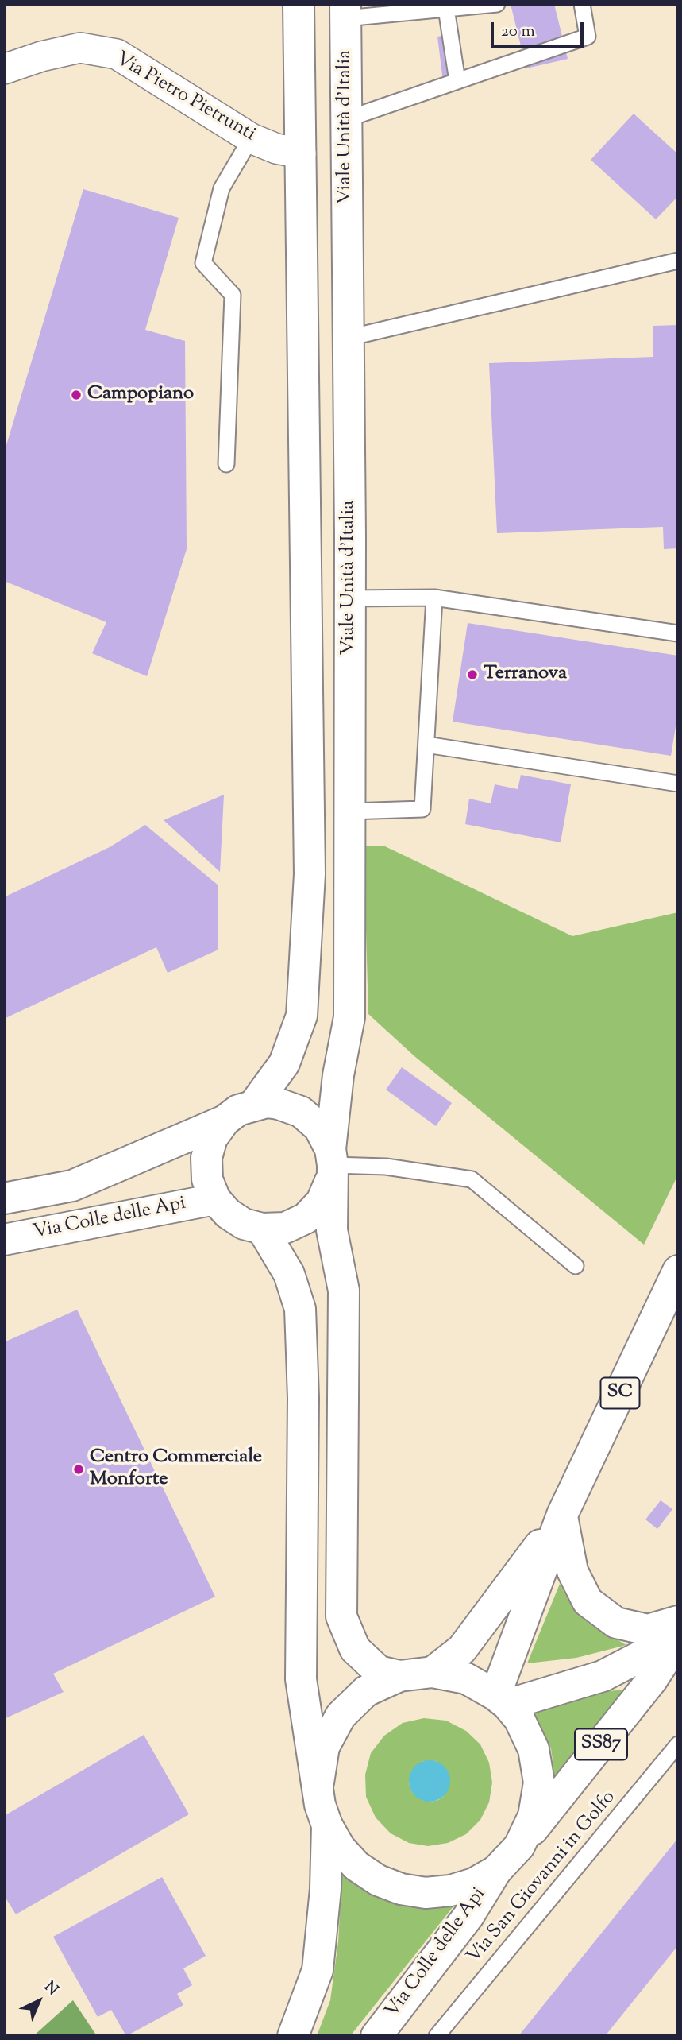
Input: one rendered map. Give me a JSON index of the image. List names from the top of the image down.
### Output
{
  "streets": {
    "main road": [
      "Viale Unità d'Italia",
      "Via Colle delle Api",
      "SC",
      "SS87"
    ],
    "street": ["Via Pietro Pietrunti"],
    "lane": ["Via San Giovanni in Golfo"]
  },
  "crossings": [
    ["Viale Unità d'Italia", "Via Colle delle Api"]
  ],
  "places": ["Campopiano", "Terranova", "Centro Commerciale Monforte"],
  "scale_bar": "20 m",
  "north": "top right"
}
